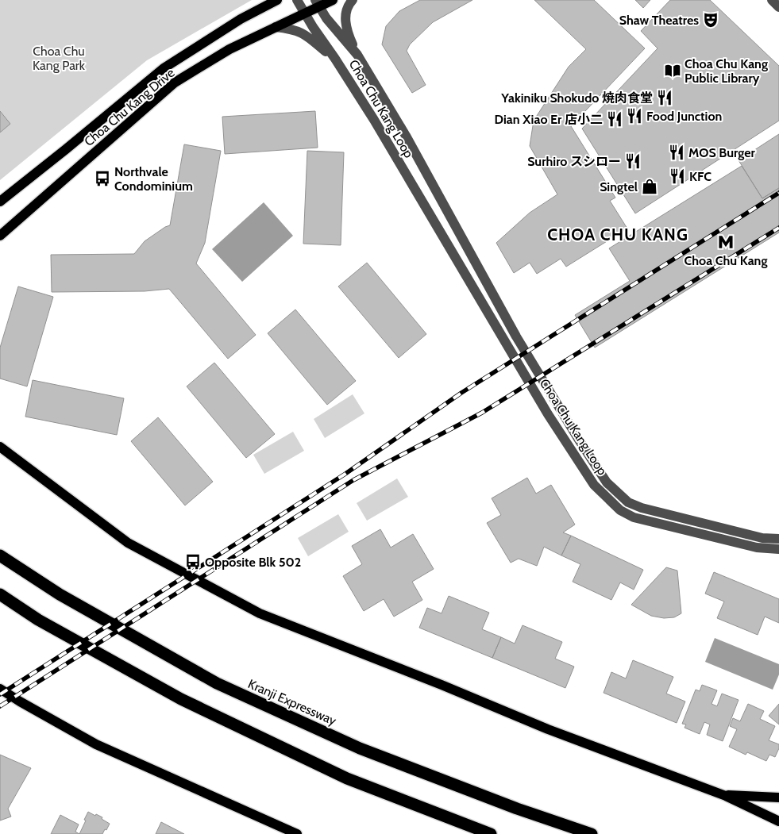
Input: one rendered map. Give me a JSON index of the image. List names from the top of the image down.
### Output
{
  "streets": {
    "highway": ["Kranji Expressway"],
    "main road": ["Choa Chu Kang Drive"],
    "street": ["Choa Chu Kang Loop"]
  },
  "crossings": [
    ["Choa Chu Kang Drive", "Choa Chu Kang Loop"]
  ],
  "districts": ["CHOA CHU KANG"],
  "parks": ["Choa Chu Kang Park"],
  "places": {
    "theatre": ["Shaw Theatres"],
    "library": ["Choa Chu Kang Public Library"],
    "restaurant": [
      "Yakiniku Shokudo 焼肉食堂",
      "Food Junction",
      "Dian Xiao Er 店小二",
      "MOS Burger",
      "Surhiro スシロー",
      "KFC"
    ],
    "bus stop": ["Northvale Condominium", "Opposite Blk 502"],
    "shop": ["Singtel"],
    "metro station": ["Choa Chu Kang"]
  }
}
